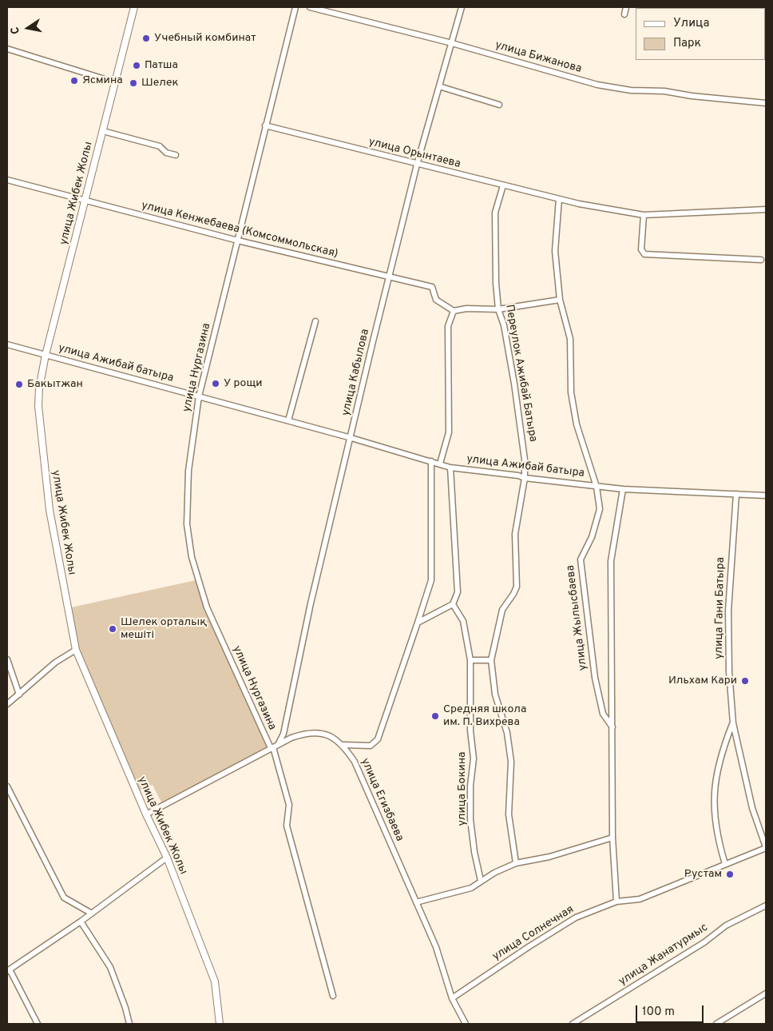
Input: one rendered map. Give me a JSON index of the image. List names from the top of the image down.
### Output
{
  "streets": {
    "main road": ["улица Жибек Жолы"],
    "street": [
      "улица Бижанова",
      "улица Орынтаева",
      "улица Кенжебаева (Комсоммольская)",
      "улица Ажибай батыра",
      "улица Нургазина",
      "улица Кабылова",
      "Переулок Ажибай Батыра",
      "улица Гани Батыра",
      "улица Жылысбаева",
      "улица Бокина",
      "улица Егизбаева",
      "улица Солнечная",
      "улица Жанатурмыс"
    ]
  },
  "crossings": [
    ["улица Бижанова", "улица Кабылова"],
    ["улица Орынтаева", "улица Нургазина"],
    ["улица Орынтаева", "улица Кабылова"],
    ["улица Орынтаева", "Переулок Ажибай Батыра"],
    ["улица Орынтаева", "улица Жылысбаева"],
    ["улица Жибек Жолы", "улица Кенжебаева (Комсоммольская)"],
    ["улица Жибек Жолы", "улица Ажибай батыра"],
    ["улица Жибек Жолы", "улица Егизбаева"],
    ["улица Кенжебаева (Комсоммольская)", "улица Нургазина"],
    ["улица Кенжебаева (Комсоммольская)", "улица Кабылова"],
    ["улица Ажибай батыра", "улица Нургазина"],
    ["улица Ажибай батыра", "улица Кабылова"],
    ["улица Ажибай батыра", "Переулок Ажибай Батыра"],
    ["улица Ажибай батыра", "улица Гани Батыра"],
    ["улица Ажибай батыра", "улица Жылысбаева"],
    ["улица Нургазина", "улица Кабылова"],
    ["улица Нургазина", "улица Егизбаева"],
    ["улица Кабылова", "улица Егизбаева"],
    ["улица Гани Батыра", "улица Солнечная"],
    ["улица Егизбаева", "улица Солнечная"]
  ],
  "places": [
    "Учебный комбинат",
    "Патша",
    "Ясмина",
    "Шелек",
    "У рощи",
    "Бакытжан",
    "Шелек орталық мешіті",
    "Ильхам Кари",
    "Средняя школа им. П. Вихрева",
    "Рустам"
  ],
  "legend": ["Улица", "Парк"],
  "scale_bar": "100 m",
  "north": "left"
}
